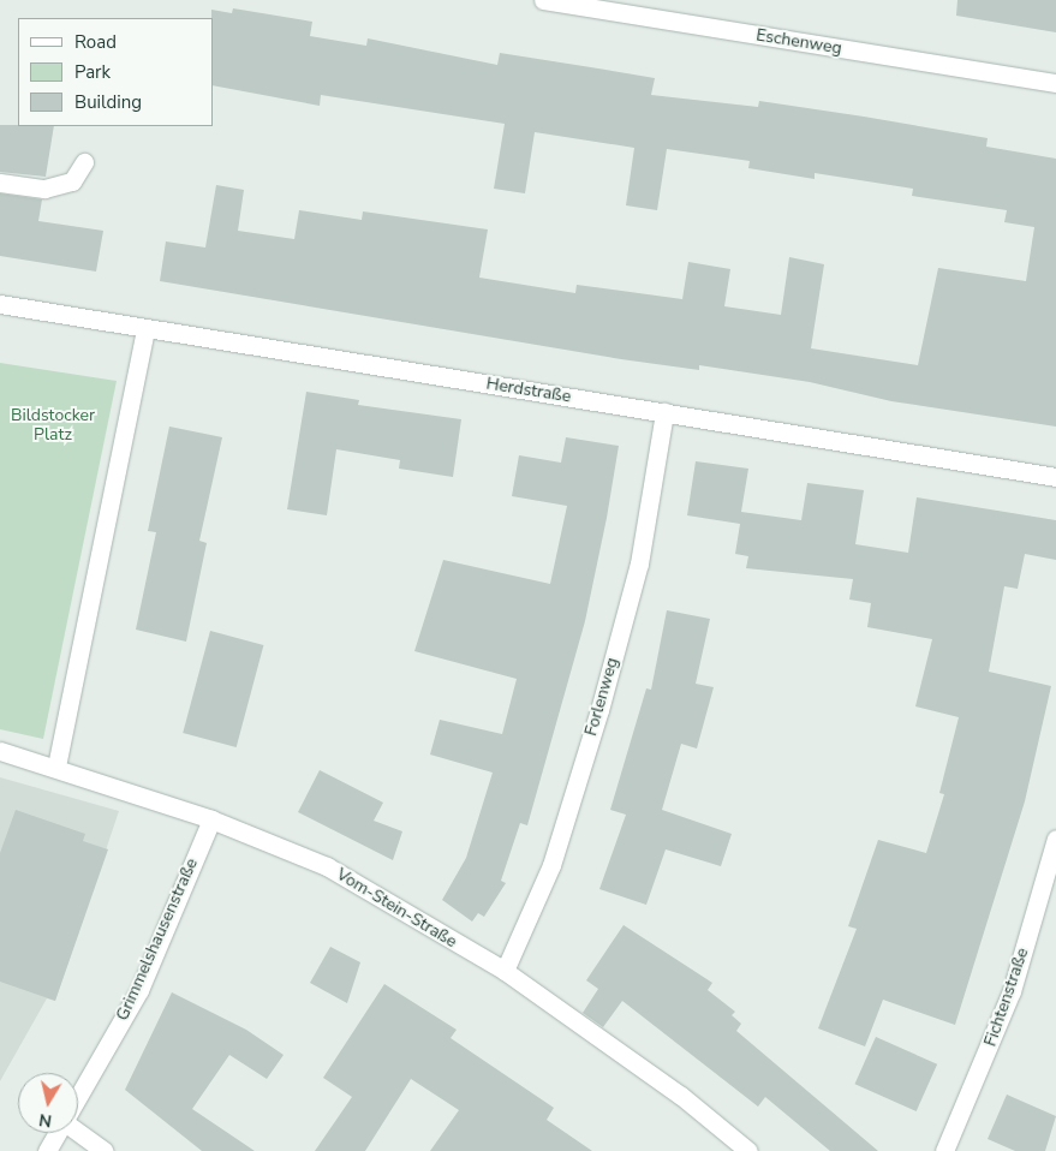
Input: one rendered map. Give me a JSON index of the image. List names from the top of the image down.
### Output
{
  "streets": {
    "street": [
      "Eschenweg",
      "Herdstraße",
      "Forlenweg",
      "Vom-Stein-Straße",
      "Grimmelshausenstraße",
      "Fichtenstraße"
    ]
  },
  "crossings": [
    ["Herdstraße", "Forlenweg"],
    ["Forlenweg", "Vom-Stein-Straße"],
    ["Vom-Stein-Straße", "Grimmelshausenstraße"]
  ],
  "parks": ["Bildstocker Platz"],
  "legend": ["Road", "Park", "Building"],
  "north": "bottom"
}
